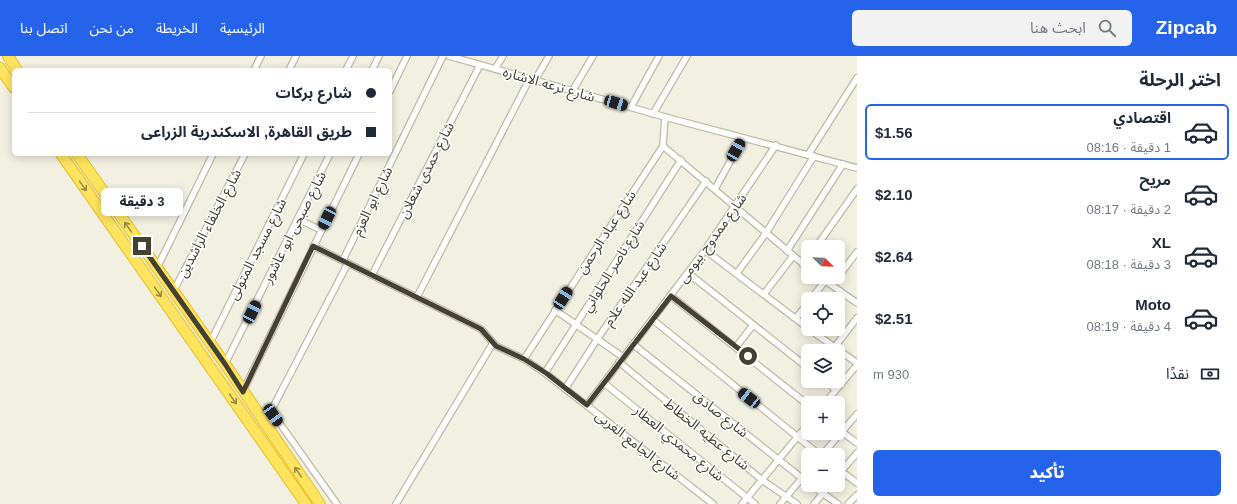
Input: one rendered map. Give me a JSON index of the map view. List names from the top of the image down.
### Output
{
  "streets": {
    "street": [
      "شارع ترعه الاشاره",
      "شارع حمدى شعلان",
      "شارع ابو العزم",
      "شارع الخلفاء الراشدين",
      "شارع صبحى ابو عاشور",
      "شارع عباد الرحمن",
      "شارع ممدوح بيومى",
      "شارع مسجد المتولى",
      "شارع ناصر الحلواني",
      "شارع عبد الله علام",
      "شارع صادق",
      "شارع عطيه الخطاط",
      "شارع محمدي العطار",
      "شارع الجامع الغربى"
    ]
  },
  "crossings": [
    ["شارع ترعه الاشاره", "شارع حمدى شعلان"],
    ["شارع ترعه الاشاره", "شارع ممدوح بيومى"],
    ["شارع حمدى شعلان", "شارع الجامع الغربى"],
    ["شارع ابو العزم", "شارع الجامع الغربى"],
    ["شارع عباد الرحمن", "شارع عطيه الخطاط"],
    ["شارع عباد الرحمن", "شارع الجامع الغربى"],
    ["شارع ممدوح بيومى", "شارع صادق"],
    ["شارع ممدوح بيومى", "شارع عطيه الخطاط"],
    ["شارع ممدوح بيومى", "شارع محمدي العطار"],
    ["شارع ممدوح بيومى", "شارع الجامع الغربى"],
    ["شارع ناصر الحلواني", "شارع عطيه الخطاط"],
    ["شارع ناصر الحلواني", "شارع الجامع الغربى"],
    ["شارع عبد الله علام", "شارع عطيه الخطاط"],
    ["شارع عبد الله علام", "شارع الجامع الغربى"]
  ],
  "north": "bottom right",
  "page": {
    "header": "Zipcab",
    "search": "ابحث هنا",
    "nav": [
      "الرئيسية",
      "الخريطة",
      "من نحن",
      "اتصل بنا"
    ],
    "heading": "اختر الرحلة",
    "banner": ["شارع بركات", "طريق القاهرة, الاسكندرية الزراعى"],
    "list": [
      {
        "name": "اقتصادي",
        "note": "1 دقيقة · 08:16",
        "value": "$1.56"
      },
      {
        "name": "مريح",
        "note": "2 دقيقة · 08:17",
        "value": "$2.10"
      },
      {
        "name": "XL",
        "note": "3 دقيقة · 08:18",
        "value": "$2.64"
      },
      {
        "name": "Moto",
        "note": "4 دقيقة · 08:19",
        "value": "$2.51"
      }
    ],
    "bubble": "3 دقيقة",
    "map_buttons": ["+", "−"],
    "pay": ["نقدًا", "930 m"],
    "buttons": "تأكيد"
  }
}
